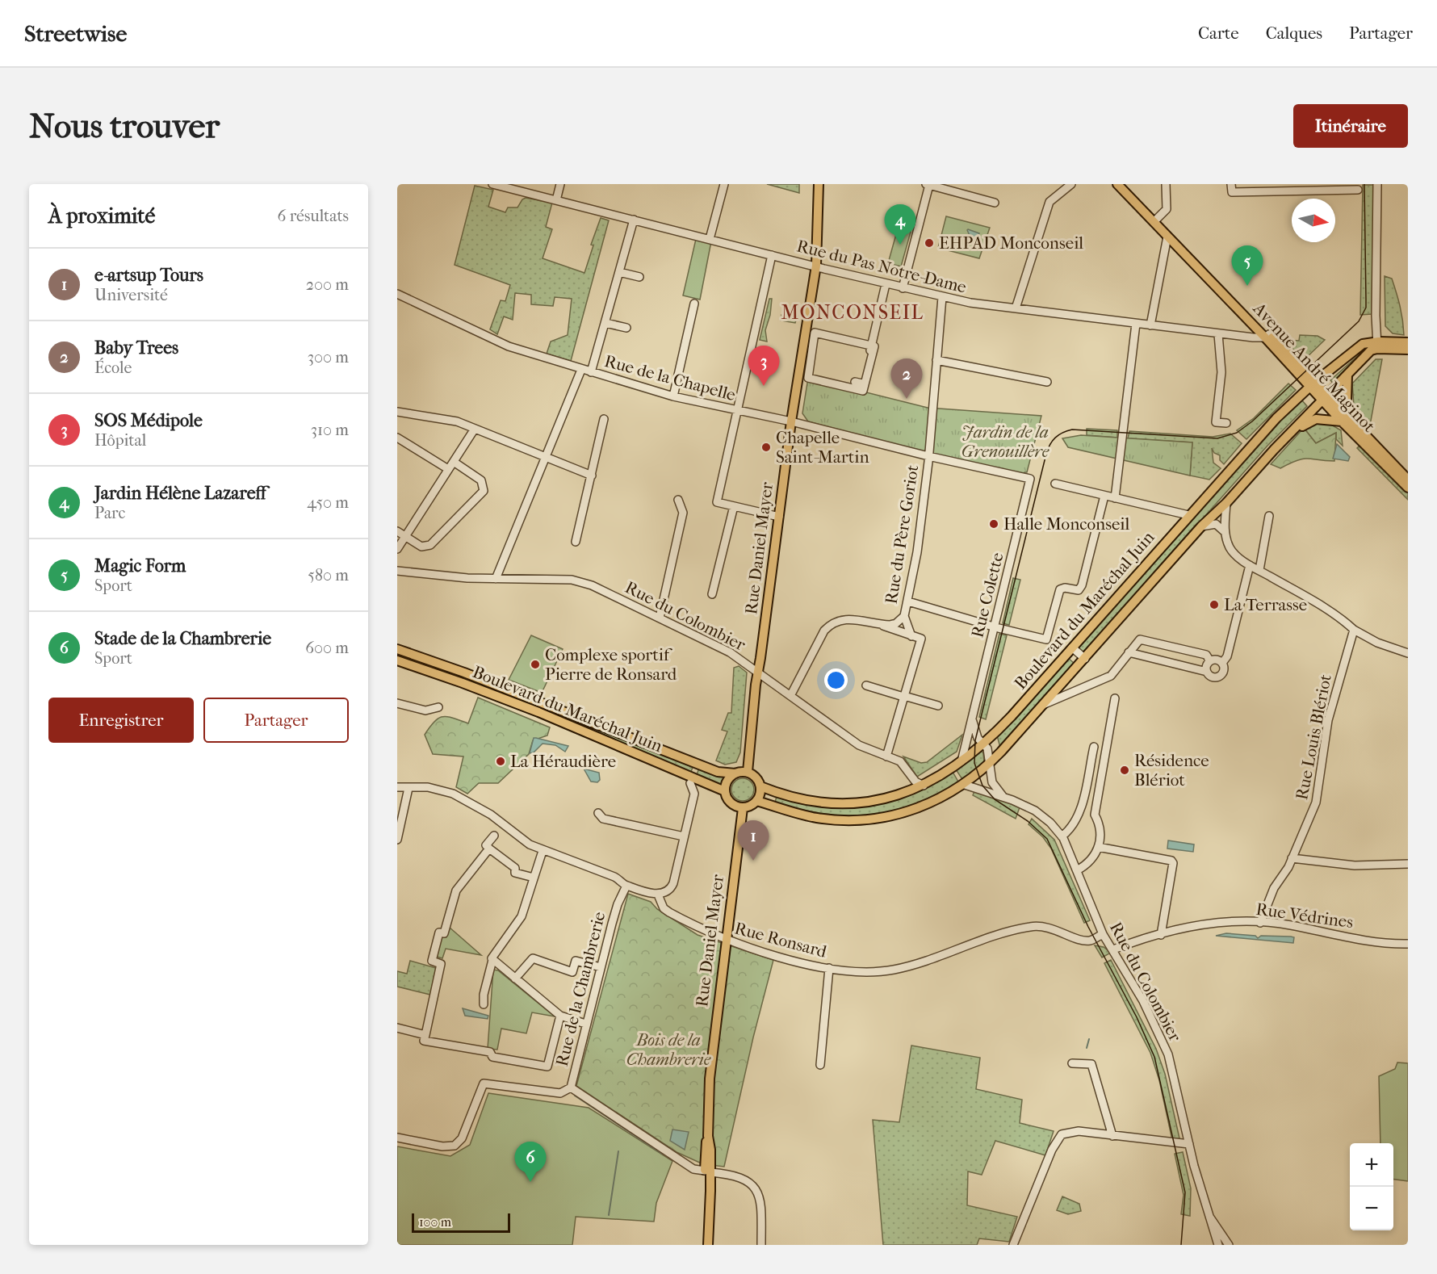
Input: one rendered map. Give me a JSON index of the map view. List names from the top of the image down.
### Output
{
  "streets": {
    "main road": ["Avenue André Maginot", "Rue Daniel Mayer", "Boulevard du Maréchal Juin"],
    "street": [
      "Rue du Pas Notre-Dame",
      "Rue de la Chapelle",
      "Rue du Père Goriot",
      "Rue Colette",
      "Rue du Colombier",
      "Rue Louis Blériot",
      "Rue Védrines",
      "Rue Ronsard",
      "Rue de la Chambrerie"
    ]
  },
  "crossings": [
    ["Rue du Pas Notre-Dame", "Avenue André Maginot"],
    ["Rue du Pas Notre-Dame", "Rue du Père Goriot"],
    ["Rue du Pas Notre-Dame", "Rue Daniel Mayer"],
    ["Avenue André Maginot", "Boulevard du Maréchal Juin"],
    ["Rue de la Chapelle", "Rue du Père Goriot"],
    ["Rue de la Chapelle", "Rue Daniel Mayer"],
    ["Rue de la Chapelle", "Rue Colette"],
    ["Rue du Père Goriot", "Rue du Colombier"],
    ["Rue Daniel Mayer", "Boulevard du Maréchal Juin"],
    ["Rue Daniel Mayer", "Rue du Colombier"],
    ["Rue Daniel Mayer", "Rue Ronsard"],
    ["Rue Daniel Mayer", "Rue de la Chambrerie"],
    ["Rue Colette", "Boulevard du Maréchal Juin"],
    ["Boulevard du Maréchal Juin", "Rue du Colombier"],
    ["Rue du Colombier", "Rue Védrines"],
    ["Rue du Colombier", "Rue Ronsard"],
    ["Rue Louis Blériot", "Rue Védrines"]
  ],
  "districts": ["MONCONSEIL"],
  "parks": ["Jardin de la Grenouillère", "Bois de la Chambrerie"],
  "places": [
    "EHPAD Monconseil",
    "Chapelle Saint-Martin",
    "Halle Monconseil",
    "La Terrasse",
    "Complexe sportif Pierre de Ronsard",
    "La Héraudière",
    "Résidence Blériot"
  ],
  "scale_bar": "100 m",
  "north": "right",
  "page": {
    "header": "Streetwise",
    "nav": ["Carte", "Calques", "Partager"],
    "buttons": [
      "Itinéraire",
      ["Enregistrer", "Partager"]
    ],
    "title": "Nous trouver",
    "heading": ["À proximité", "6 résultats"],
    "pins": [
      "4",
      "5",
      "3",
      "2",
      "1",
      "6"
    ],
    "list": [
      {
        "mark": "1",
        "name": "e-artsup Tours",
        "note": "Université",
        "value": "200 m"
      },
      {
        "mark": "2",
        "name": "Baby Trees",
        "note": "École",
        "value": "300 m"
      },
      {
        "mark": "3",
        "name": "SOS Médipole",
        "note": "Hôpital",
        "value": "310 m"
      },
      {
        "mark": "4",
        "name": "Jardin Hélène Lazareff",
        "note": "Parc",
        "value": "450 m"
      },
      {
        "mark": "5",
        "name": "Magic Form",
        "note": "Sport",
        "value": "580 m"
      },
      {
        "mark": "6",
        "name": "Stade de la Chambrerie",
        "note": "Sport",
        "value": "600 m"
      }
    ],
    "map_buttons": ["+", "−"],
    "scale": "100 m"
  }
}
